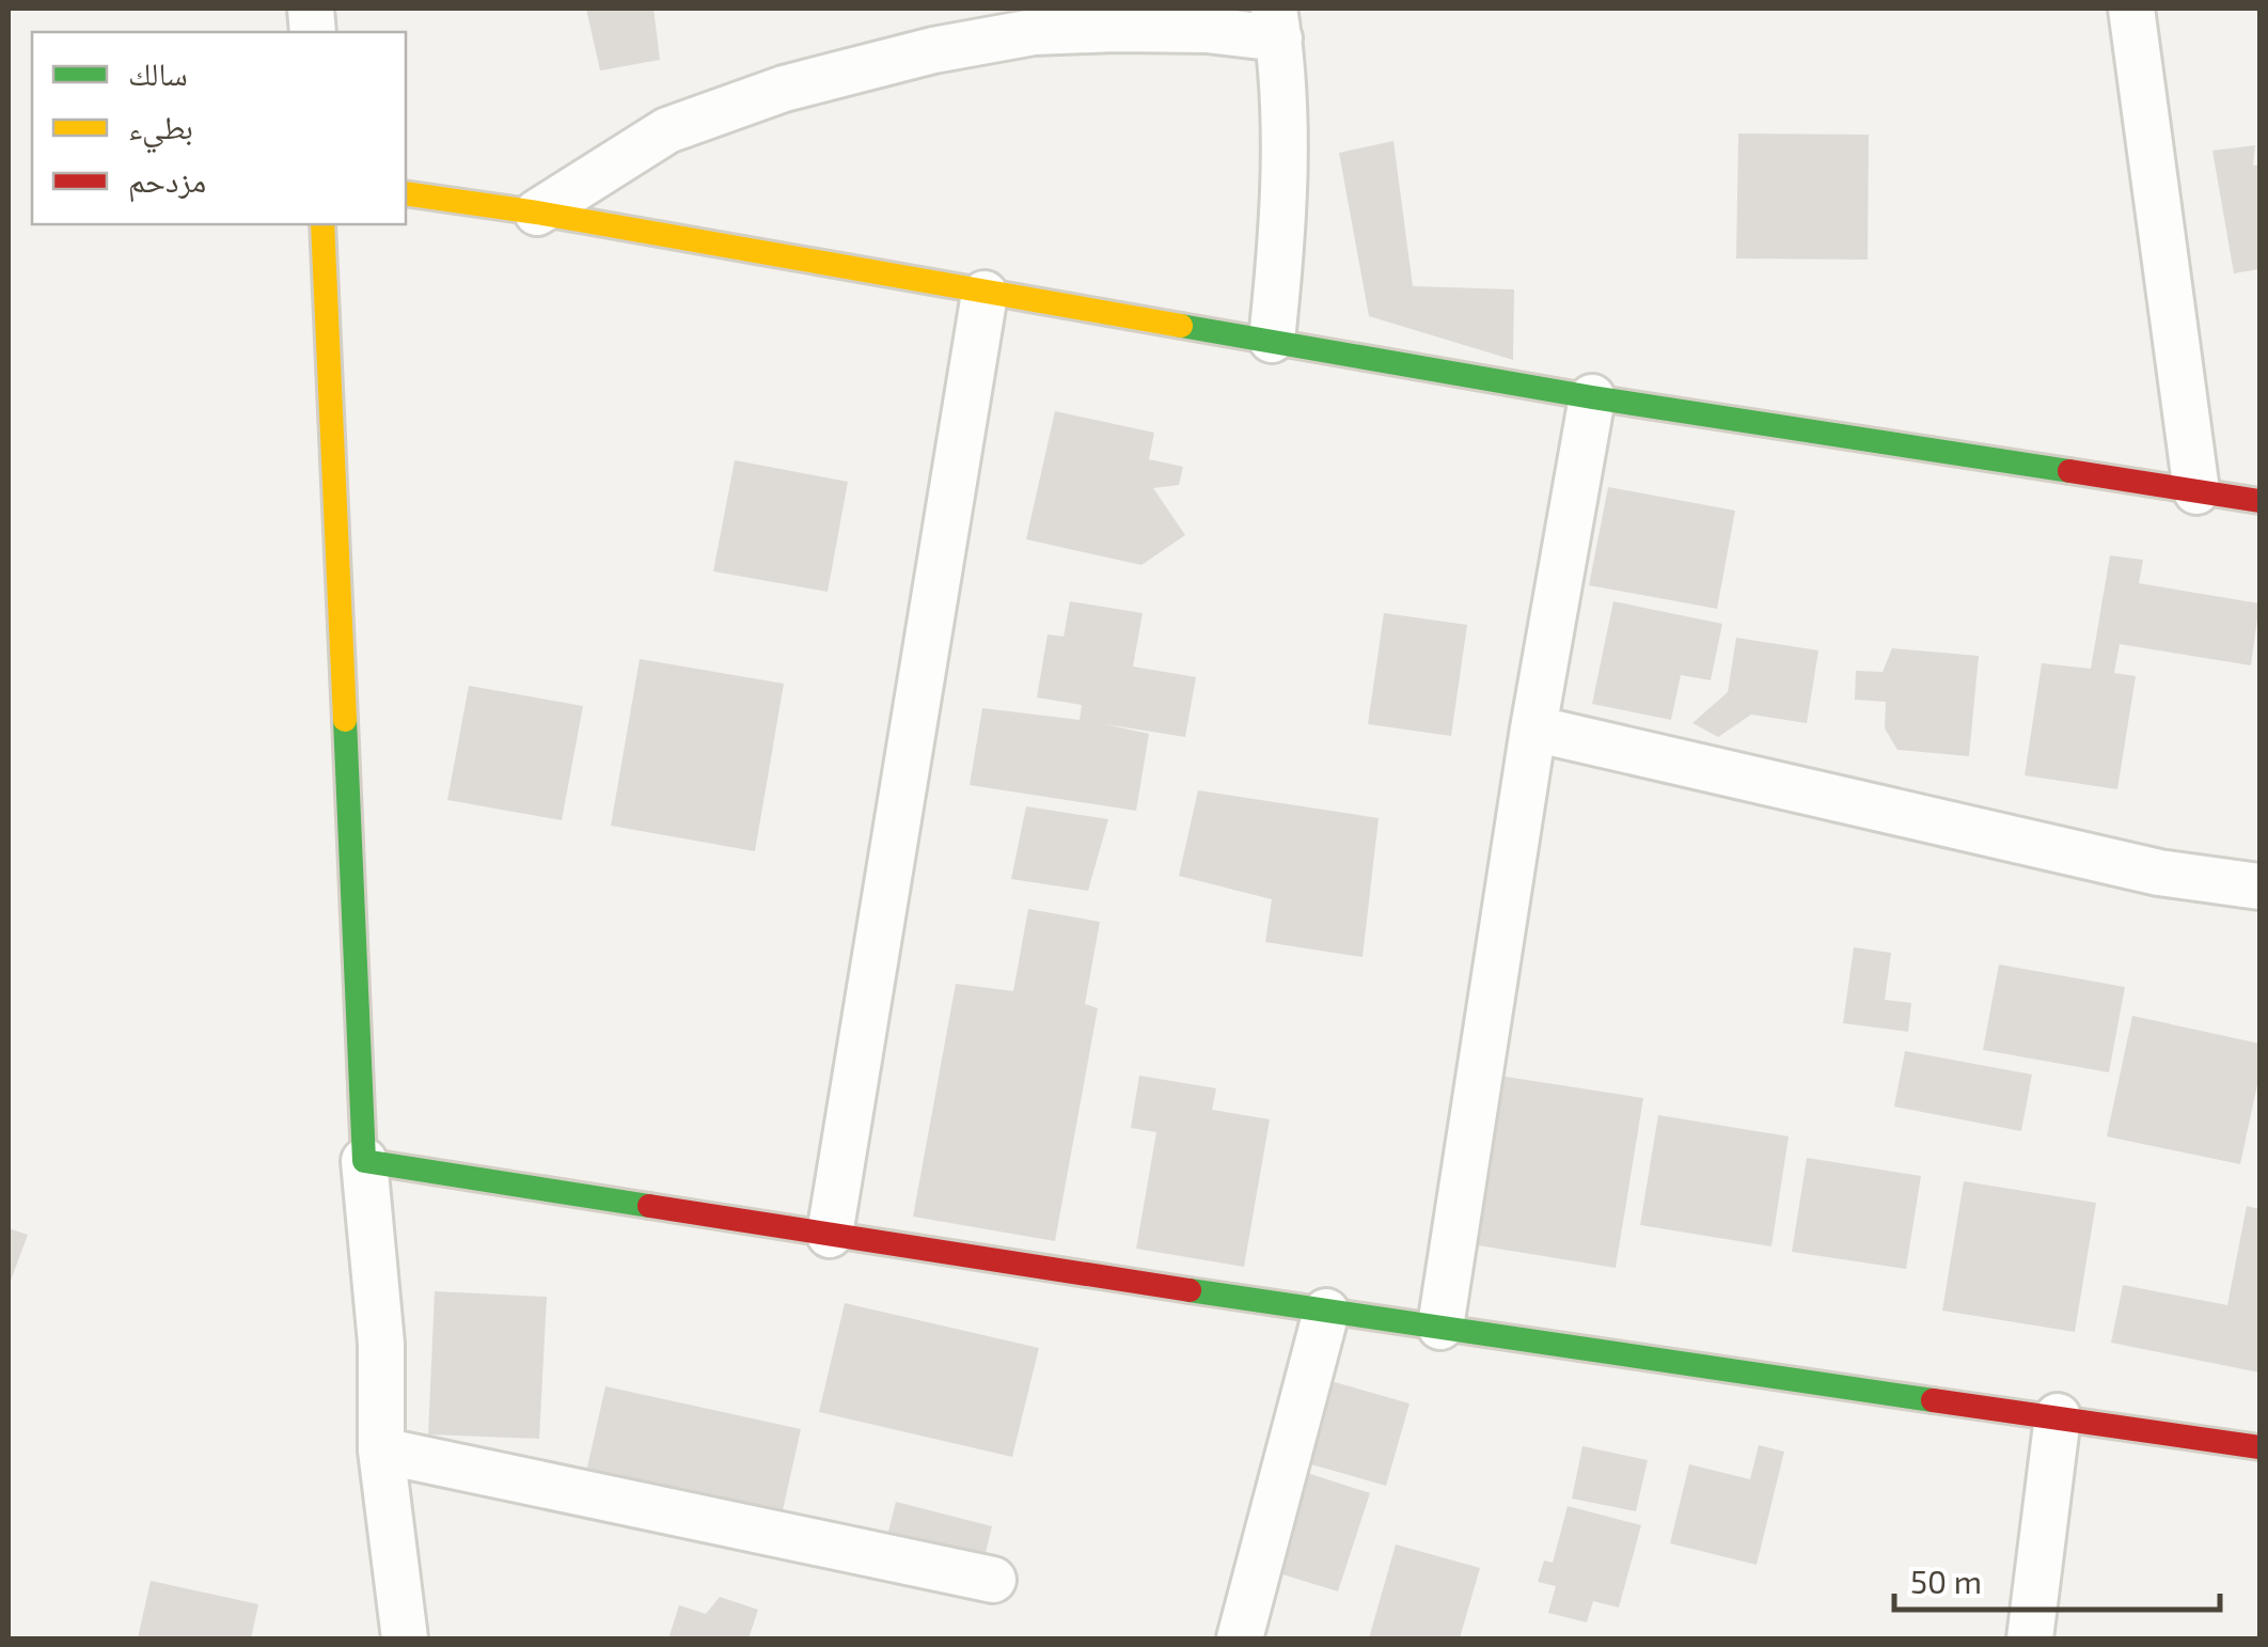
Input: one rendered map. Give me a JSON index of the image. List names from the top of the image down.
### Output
{
  "legend": ["سالك", "بطيء", "مزدحم"],
  "scale_bar": "50 m"
}
